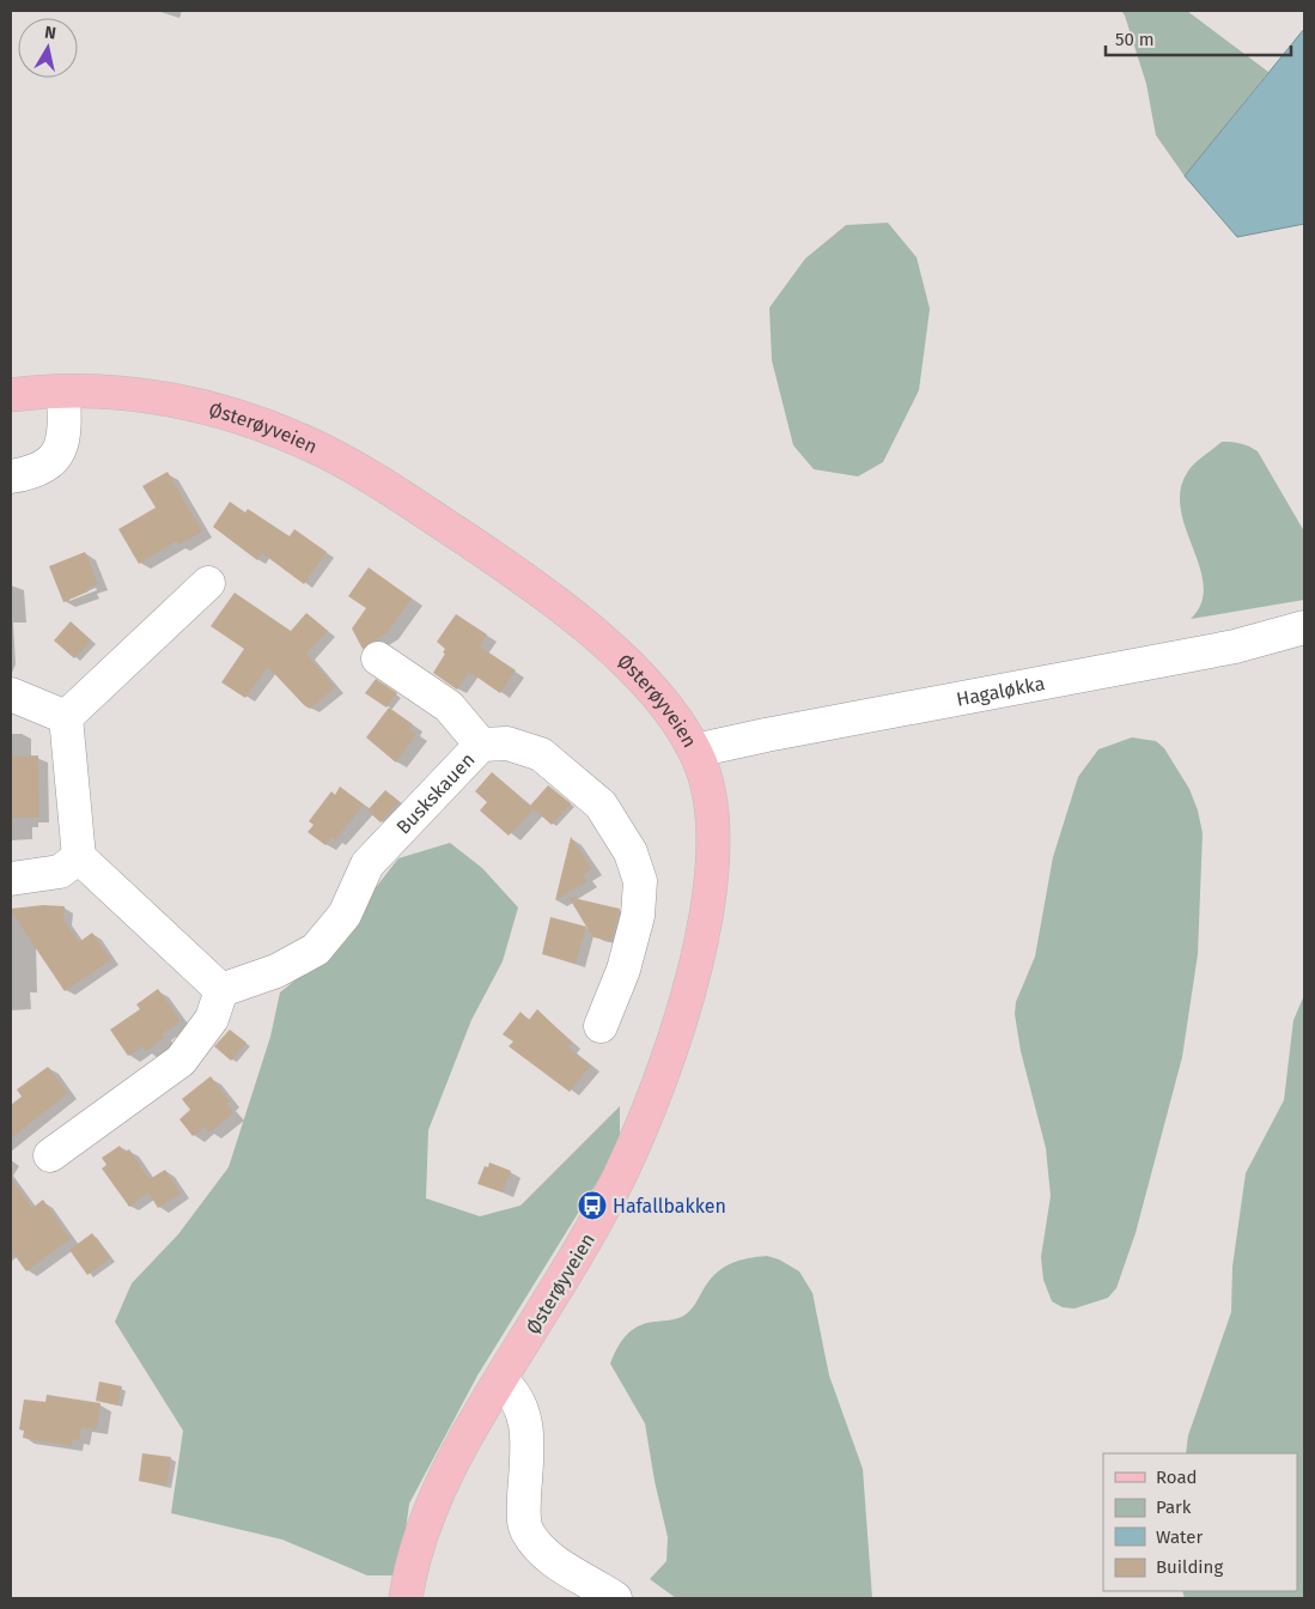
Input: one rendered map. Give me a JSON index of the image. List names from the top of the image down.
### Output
{
  "streets": {
    "main road": ["Østerøyveien"],
    "street": ["Hagaløkka", "Buskskauen"]
  },
  "crossings": [
    ["Østerøyveien", "Hagaløkka"]
  ],
  "places": {
    "bus stop": ["Hafallbakken"]
  },
  "legend": [
    "Road",
    "Park",
    "Water",
    "Building"
  ],
  "scale_bar": "50 m",
  "north": "top"
}
